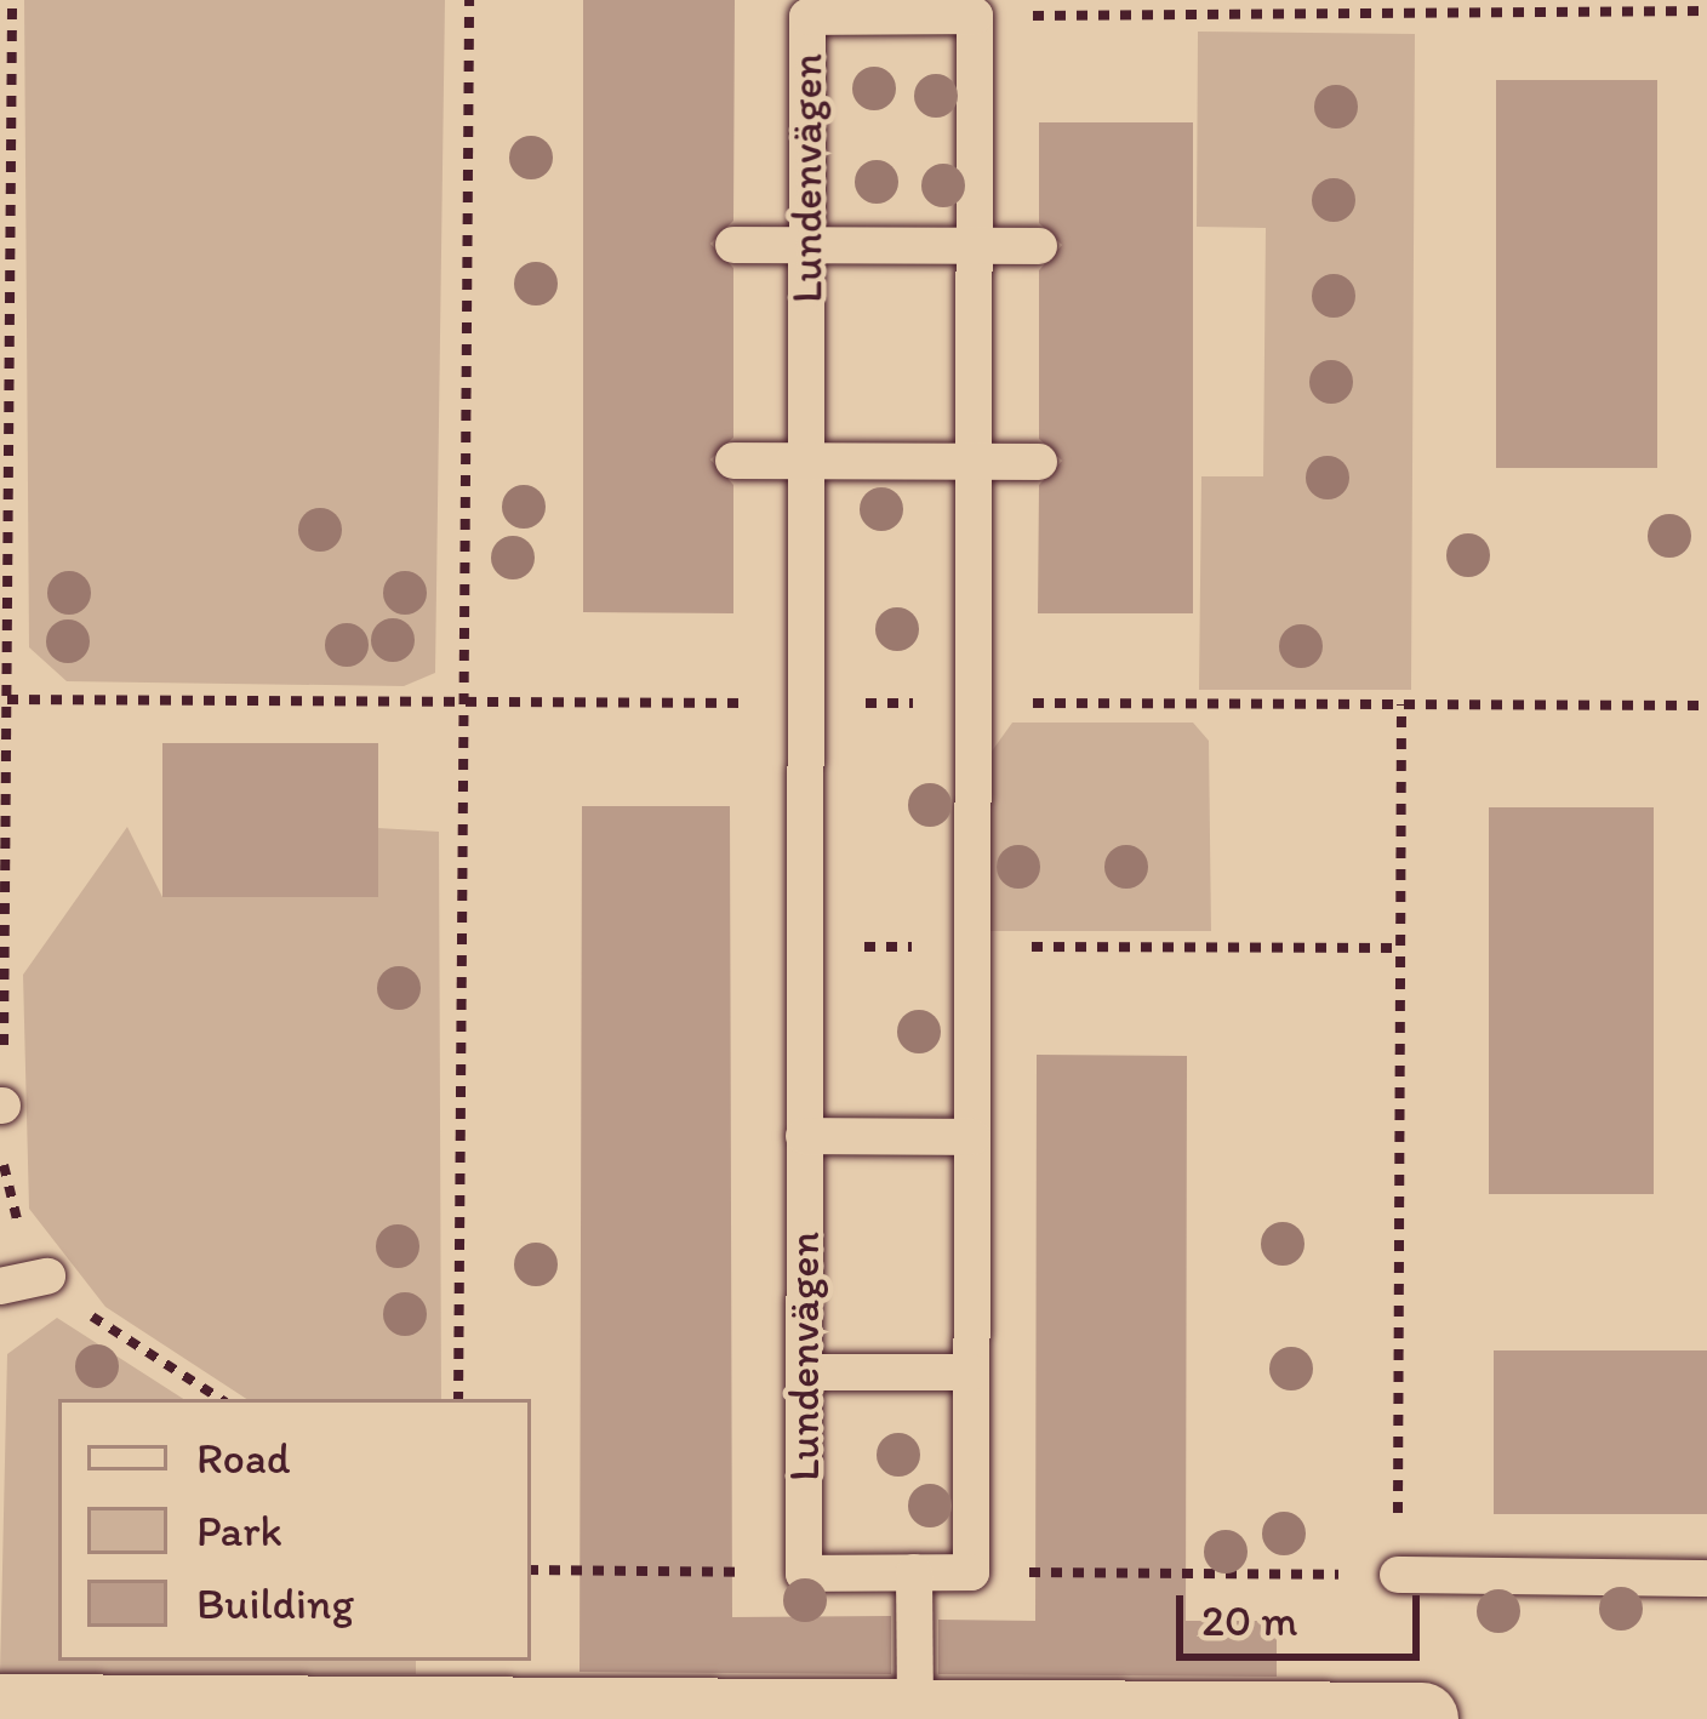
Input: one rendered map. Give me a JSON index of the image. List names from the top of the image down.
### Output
{
  "streets": {
    "lane": ["Lundenvägen"]
  },
  "legend": ["Road", "Park", "Building"],
  "scale_bar": "20 m"
}
